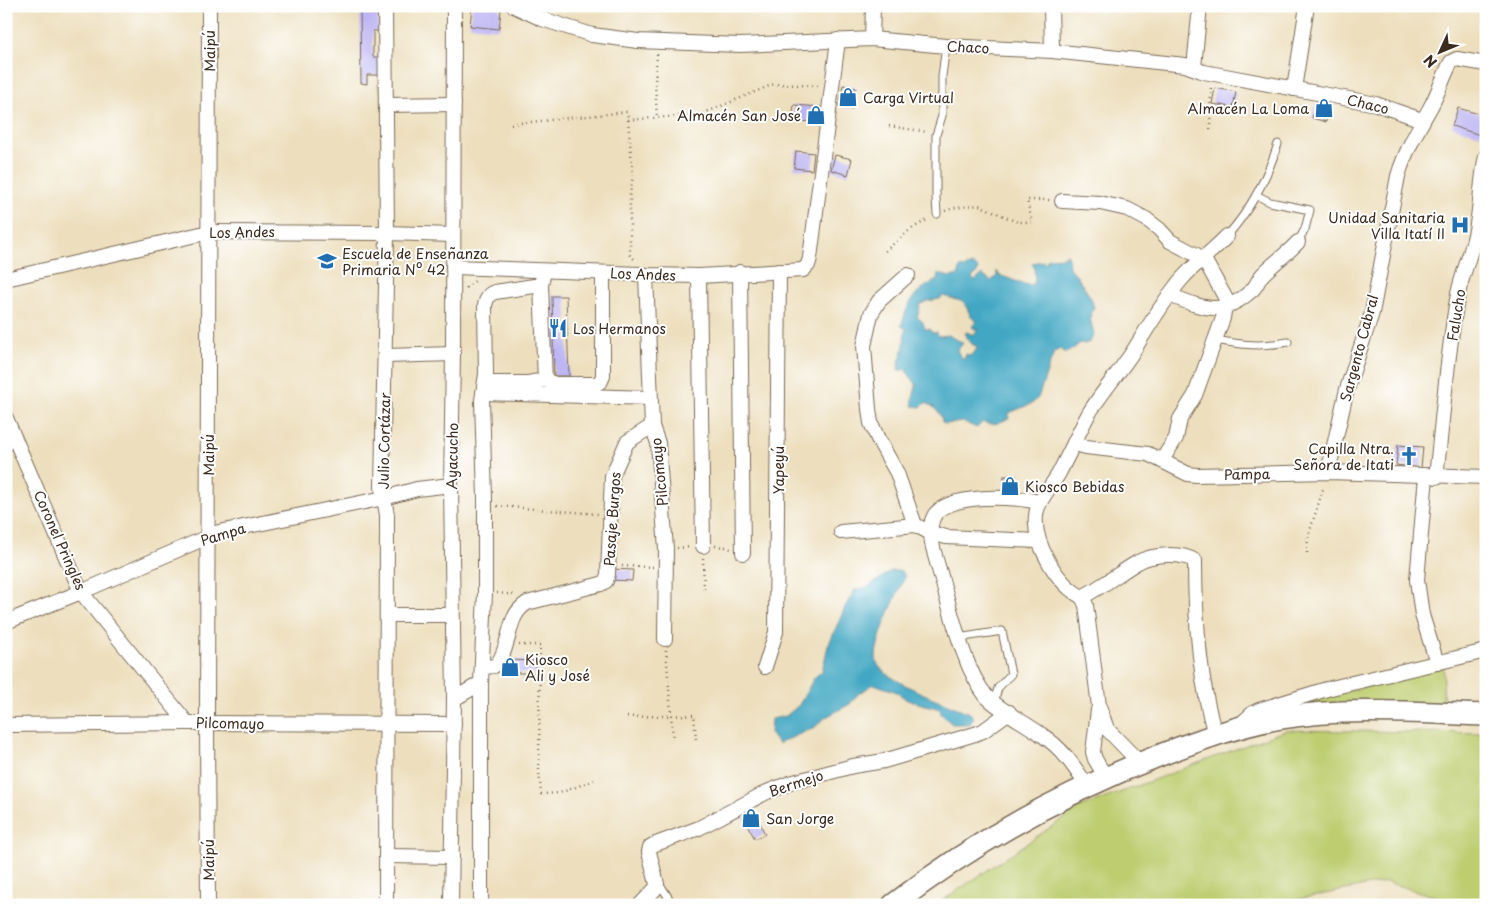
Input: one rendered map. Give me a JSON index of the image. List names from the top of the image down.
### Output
{
  "streets": {
    "street": [
      "Chaco",
      "Maipú",
      "Los Andes",
      "Falucho",
      "Sargento Cabral",
      "Julio Cortázar",
      "Ayacucho",
      "Yapeyú",
      "Pilcomayo",
      "Pampa",
      "Pasaje Burgos",
      "Coronel Pringles",
      "Bermejo"
    ]
  },
  "crossings": [
    ["Chaco", "Sargento Cabral"],
    ["Maipú", "Los Andes"],
    ["Maipú", "Pilcomayo"],
    ["Maipú", "Pampa"],
    ["Los Andes", "Julio Cortázar"],
    ["Los Andes", "Ayacucho"],
    ["Los Andes", "Yapeyú"],
    ["Los Andes", "Pilcomayo"],
    ["Falucho", "Pampa"],
    ["Sargento Cabral", "Pampa"],
    ["Julio Cortázar", "Pilcomayo"],
    ["Julio Cortázar", "Pampa"],
    ["Ayacucho", "Pilcomayo"],
    ["Ayacucho", "Pampa"],
    ["Pilcomayo", "Pasaje Burgos"],
    ["Pilcomayo", "Coronel Pringles"],
    ["Pampa", "Coronel Pringles"]
  ],
  "places": {
    "shop": [
      "Carga Virtual",
      "Almacén La Loma",
      "Almacén San José",
      "Kiosco Bebidas",
      "Kiosco Ali y José",
      "San Jorge"
    ],
    "hospital": ["Unidad Sanitaria Villa Itatí II"],
    "school or university": ["Escuela de Enseñanza Primaria Nº 42"],
    "restaurant": ["Los Hermanos"],
    "church": ["Capilla Ntra. Señora de Itati"]
  },
  "north": "bottom left"
}
